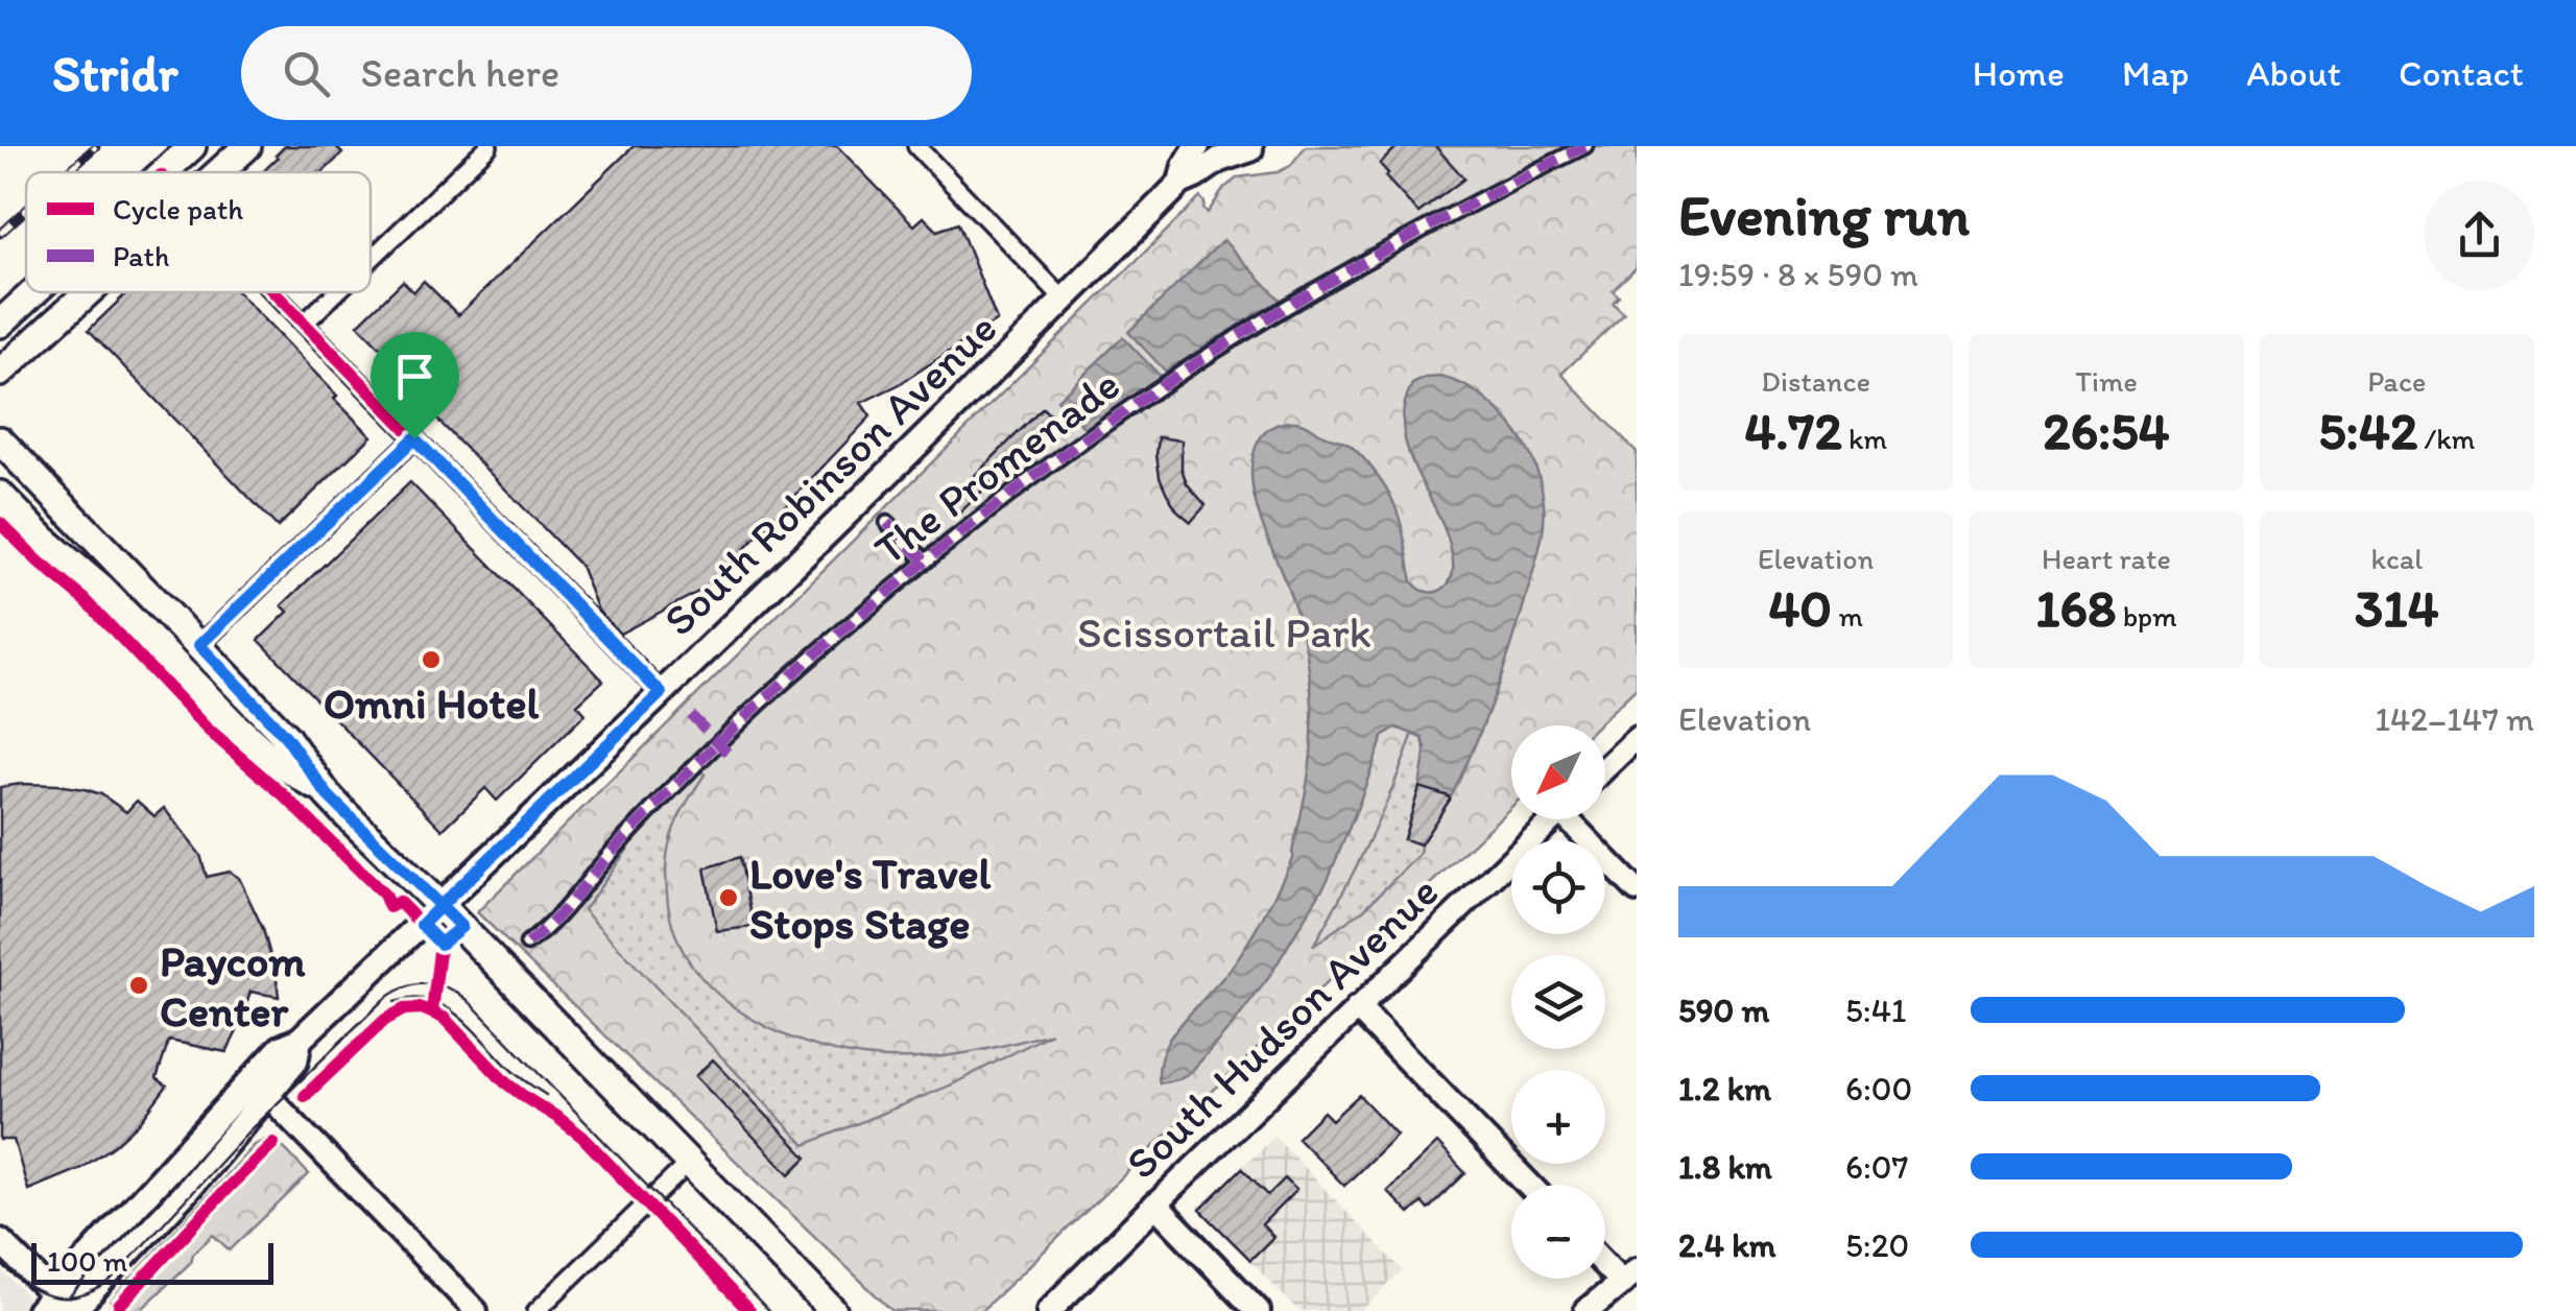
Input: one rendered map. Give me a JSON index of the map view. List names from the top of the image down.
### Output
{
  "streets": {
    "main road": ["South Robinson Avenue", "South Hudson Avenue"],
    "street": ["The Promenade"]
  },
  "parks": ["Scissortail Park"],
  "places": ["Omni Hotel", "Love's Travel Stops Stage", "Paycom Center"],
  "legend": ["Cycle path", "Path"],
  "scale_bar": "100 m",
  "north": "bottom left",
  "page": {
    "header": "Stridr",
    "search": "Search here",
    "nav": [
      "Home",
      "Map",
      "About",
      "Contact"
    ],
    "heading": ["Evening run", "19:59 · 8 × 590 m"],
    "stats": [
      ["Distance", "4.72 km"],
      ["Time", "26:54"],
      ["Pace", "5:42 /km"],
      ["Elevation", "40 m"],
      ["Heart rate", "168 bpm"],
      ["kcal", "314"]
    ],
    "chart": ["Elevation", "142–147 m"],
    "map_buttons": ["+", "−"],
    "list": [
      {
        "name": "590 m",
        "note": "5:41"
      },
      {
        "name": "1.2 km",
        "note": "6:00"
      },
      {
        "name": "1.8 km",
        "note": "6:07"
      },
      {
        "name": "2.4 km",
        "note": "5:20"
      }
    ],
    "scale": "100 m"
  }
}
